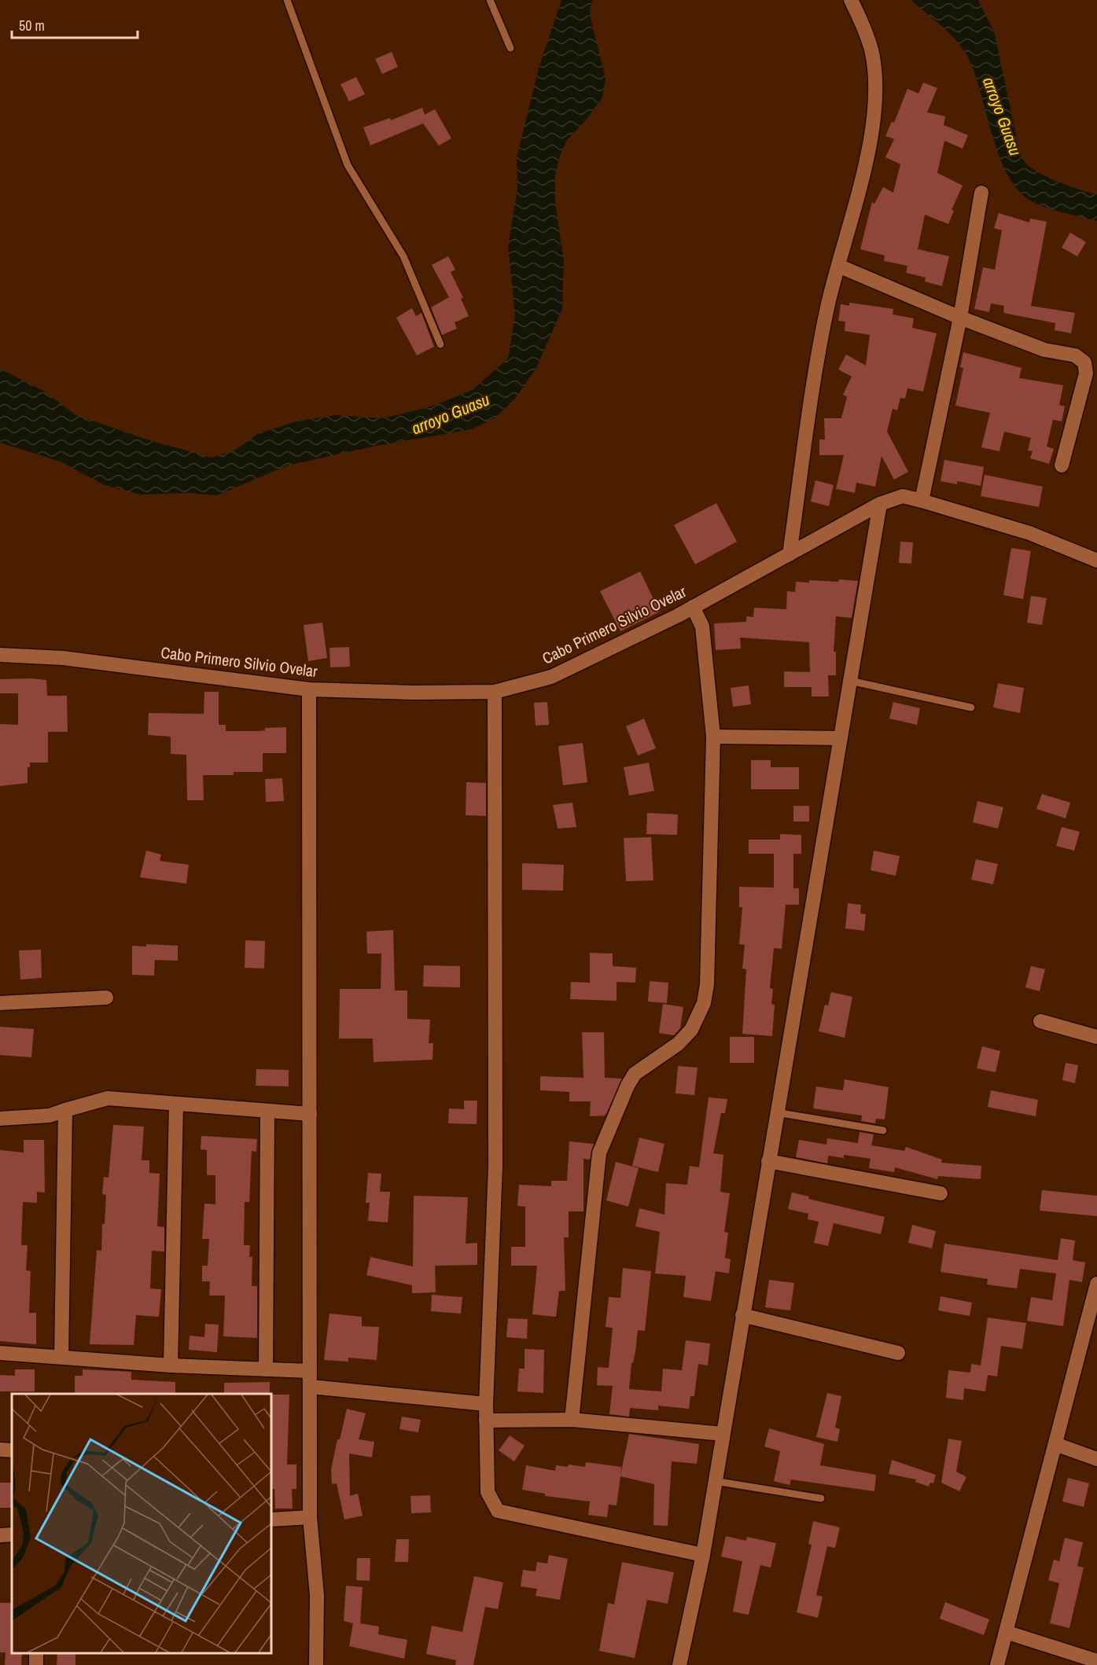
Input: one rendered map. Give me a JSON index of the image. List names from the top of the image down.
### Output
{
  "streets": {
    "street": ["Cabo Primero Silvio Ovelar"]
  },
  "water": ["arroyo Guasu"],
  "scale_bar": "50 m"
}
